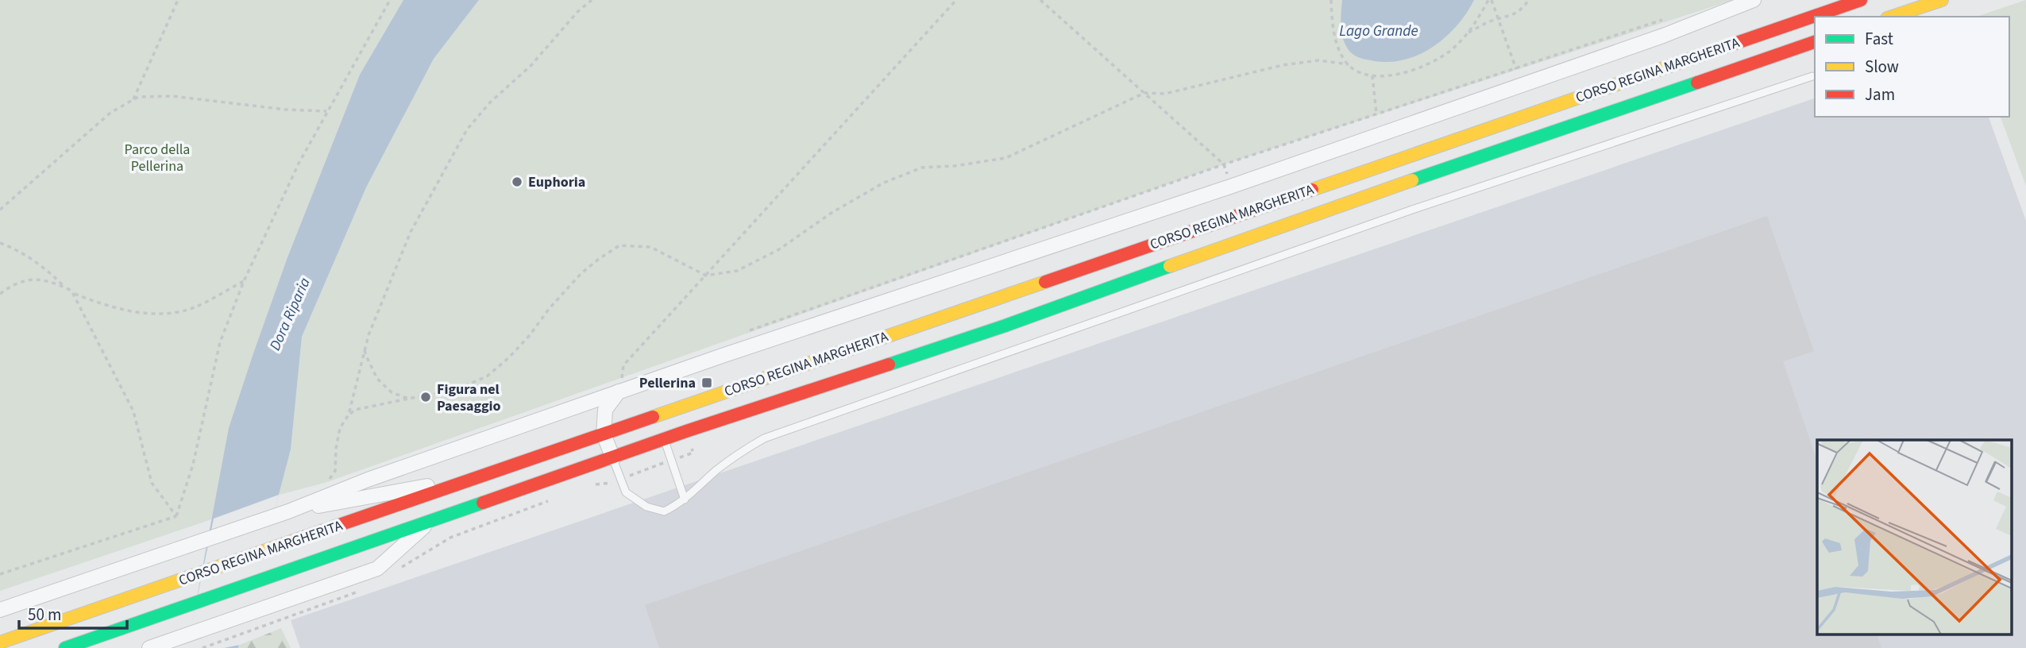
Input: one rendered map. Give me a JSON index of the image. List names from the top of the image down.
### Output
{
  "streets": {
    "main road": ["CORSO REGINA MARGHERITA"]
  },
  "water": ["Lago Grande", "Dora Riparia"],
  "parks": ["Parco della Pellerina"],
  "places": {
    "other": ["Euphoria", "Figura nel Paesaggio"],
    "transit": ["Pellerina"]
  },
  "legend": ["Fast", "Slow", "Jam"],
  "scale_bar": "50 m"
}
